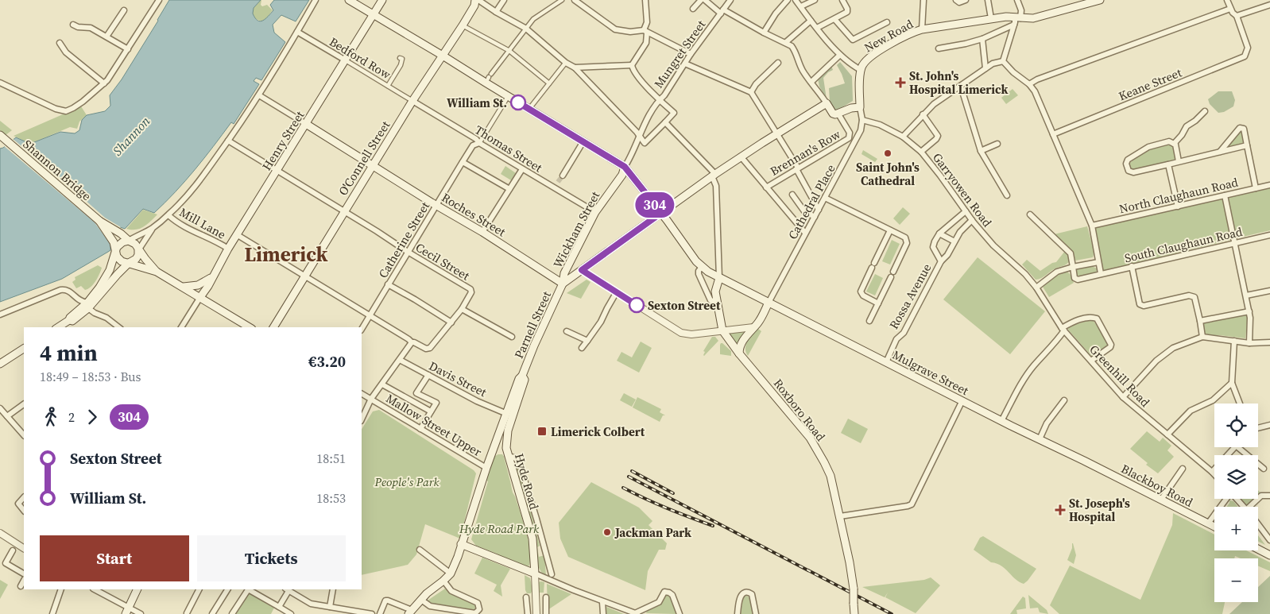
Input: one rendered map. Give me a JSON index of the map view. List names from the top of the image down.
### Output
{
  "streets": {
    "main road": [
      "New Road",
      "Henry Street",
      "O'Connell Street",
      "Shannon Bridge",
      "Roches Street",
      "Wickham Street",
      "Parnell Street",
      "Mulgrave Street",
      "Roxboro Road",
      "Hyde Road",
      "Blackboy Road"
    ],
    "street": [
      "Mungret Street",
      "Bedford Row",
      "Keane Street",
      "Thomas Street",
      "Brennan's Row",
      "Garryowen Road",
      "North Claughaun Road",
      "Cathedral Place",
      "Mill Lane",
      "Catherine Street",
      "South Claughaun Road",
      "Cecil Street",
      "Rossa Avenue",
      "Greenhill Road",
      "Davis Street",
      "Mallow Street Upper"
    ]
  },
  "crossings": [
    ["New Road", "Cathedral Place"],
    ["Mungret Street", "Wickham Street"],
    ["Mungret Street", "Mulgrave Street"],
    ["Bedford Row", "Henry Street"],
    ["Bedford Row", "Thomas Street"],
    ["Bedford Row", "O'Connell Street"],
    ["Henry Street", "Roches Street"],
    ["Henry Street", "Mill Lane"],
    ["Henry Street", "Cecil Street"],
    ["Henry Street", "Mulgrave Street"],
    ["Thomas Street", "O'Connell Street"],
    ["Thomas Street", "Wickham Street"],
    ["Thomas Street", "Catherine Street"],
    ["O'Connell Street", "Roches Street"],
    ["O'Connell Street", "Cecil Street"],
    ["O'Connell Street", "Mulgrave Street"],
    ["Garryowen Road", "Cathedral Place"],
    ["Garryowen Road", "Rossa Avenue"],
    ["Garryowen Road", "Greenhill Road"],
    ["Cathedral Place", "Mulgrave Street"],
    ["Roches Street", "Wickham Street"],
    ["Roches Street", "Catherine Street"],
    ["Roches Street", "Parnell Street"],
    ["Wickham Street", "Parnell Street"],
    ["Wickham Street", "Mulgrave Street"],
    ["Catherine Street", "Cecil Street"],
    ["Rossa Avenue", "Mulgrave Street"],
    ["Parnell Street", "Davis Street"],
    ["Parnell Street", "Mallow Street Upper"],
    ["Parnell Street", "Hyde Road"],
    ["Mulgrave Street", "Roxboro Road"],
    ["Mulgrave Street", "Blackboy Road"]
  ],
  "districts": ["Limerick"],
  "water": ["Shannon"],
  "parks": ["People's Park", "Hyde Road Park"],
  "places": {
    "health": ["St. John's Hospital Limerick", "St. Joseph's Hospital"],
    "other": [
      "William St.",
      "Saint John's Cathedral",
      "Sexton Street",
      "Jackman Park"
    ],
    "transit": ["Limerick Colbert"]
  },
  "lines": ["bus line 304"],
  "page": {
    "on_map": "304",
    "heading": ["4 min", "18:49 – 18:53 · Bus", "€3.20"],
    "legs": ["2", "304"],
    "map_buttons": ["+", "−"],
    "list": [
      {
        "name": "Sexton Street",
        "value": "18:51"
      },
      {
        "name": "William St.",
        "value": "18:53"
      }
    ],
    "buttons": ["Start", "Tickets"]
  }
}
